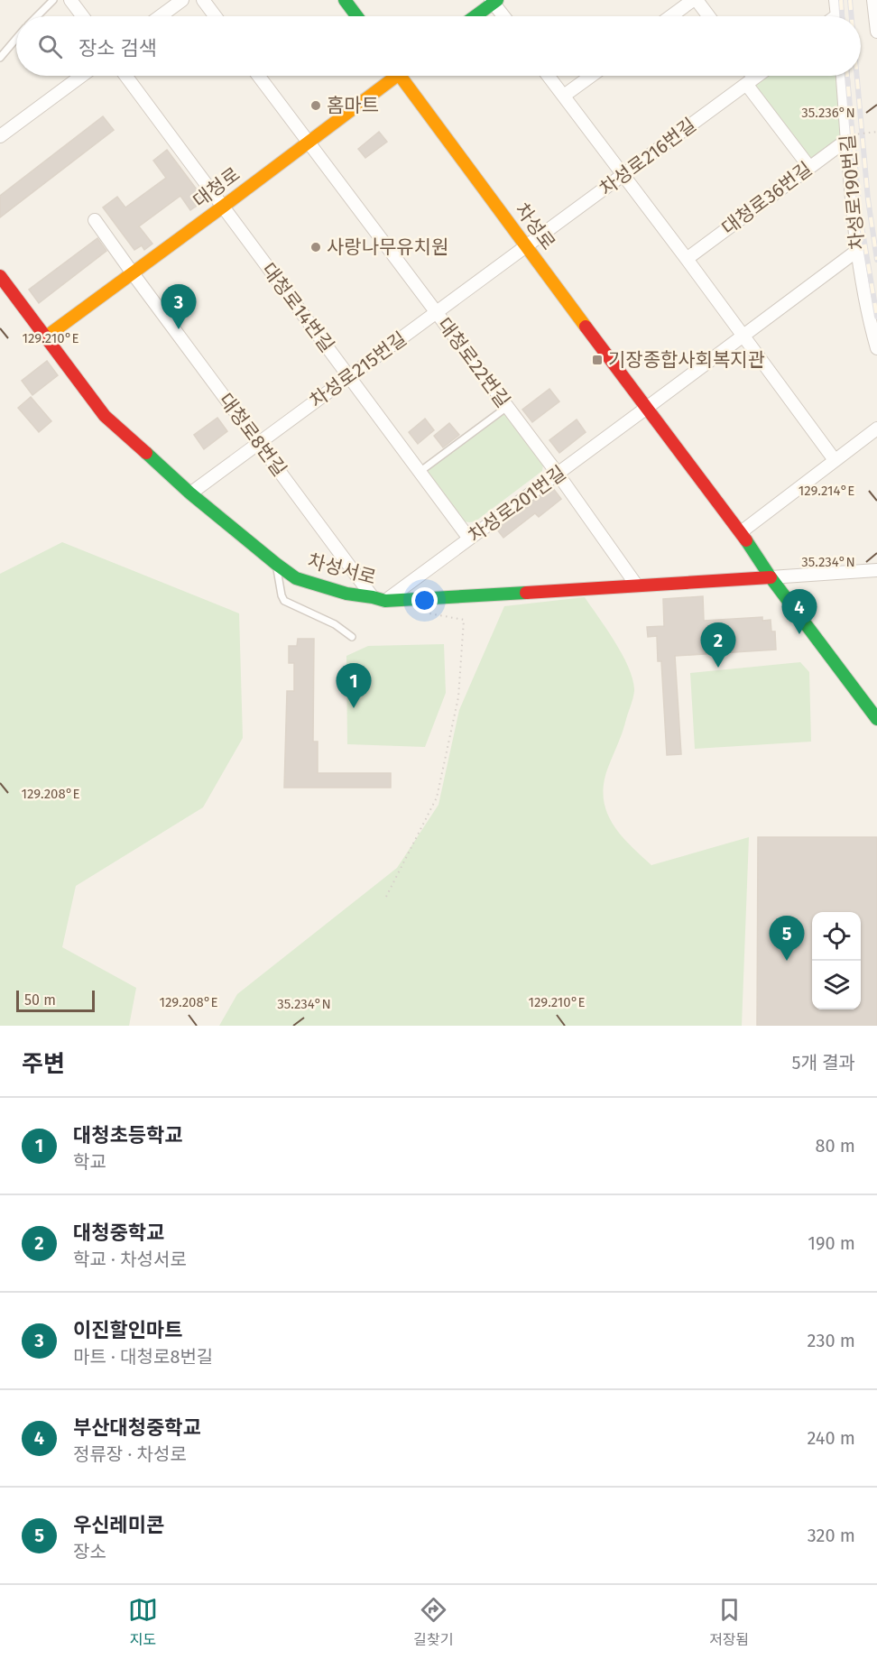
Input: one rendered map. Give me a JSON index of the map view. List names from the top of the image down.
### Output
{
  "streets": {
    "street": [
      "차성로216번길",
      "대청로",
      "차성로190번길",
      "대청로36번길",
      "차성로",
      "대청로14번길",
      "대청로22번길",
      "차성로215번길",
      "대청로8번길",
      "차성로201번길",
      "차성서로"
    ]
  },
  "crossings": [
    ["차성로216번길", "차성로"],
    ["차성로216번길", "차성로215번길"],
    ["대청로", "대청로14번길"],
    ["대청로", "대청로22번길"],
    ["대청로", "대청로8번길"],
    ["대청로", "차성서로"],
    ["차성로190번길", "대청로36번길"],
    ["차성로", "차성로215번길"],
    ["차성로", "차성로201번길"],
    ["차성로", "차성서로"],
    ["대청로14번길", "차성로215번길"],
    ["대청로14번길", "차성로201번길"],
    ["대청로22번길", "차성로215번길"],
    ["대청로22번길", "차성로201번길"],
    ["대청로22번길", "차성서로"],
    ["차성로215번길", "대청로8번길"],
    ["차성로215번길", "차성서로"],
    ["대청로8번길", "차성로201번길"],
    ["대청로8번길", "차성서로"],
    ["차성로201번길", "차성서로"]
  ],
  "places": {
    "other": ["홈마트", "사랑나무유치원"],
    "transit": ["기장종합사회복지관"]
  },
  "scale_bar": "50 m",
  "page": {
    "search": "장소 검색",
    "pins": [
      "3",
      "4",
      "2",
      "1",
      "5"
    ],
    "scale": "50 m",
    "heading": ["주변", "5개 결과"],
    "list": [
      {
        "mark": "1",
        "name": "대청초등학교",
        "note": "학교",
        "value": "80 m"
      },
      {
        "mark": "2",
        "name": "대청중학교",
        "note": "학교 · 차성서로",
        "value": "190 m"
      },
      {
        "mark": "3",
        "name": "이진할인마트",
        "note": "마트 · 대청로8번길",
        "value": "230 m"
      },
      {
        "mark": "4",
        "name": "부산대청중학교",
        "note": "정류장 · 차성로",
        "value": "240 m"
      },
      {
        "mark": "5",
        "name": "우신레미콘",
        "note": "장소",
        "value": "320 m"
      }
    ],
    "nav": ["지도", "길찾기", "저장됨"]
  },
  "coordinates": [
    "35.236°N",
    "129.210°E",
    "129.214°E",
    "35.234°N",
    "129.208°E"
  ]
}
